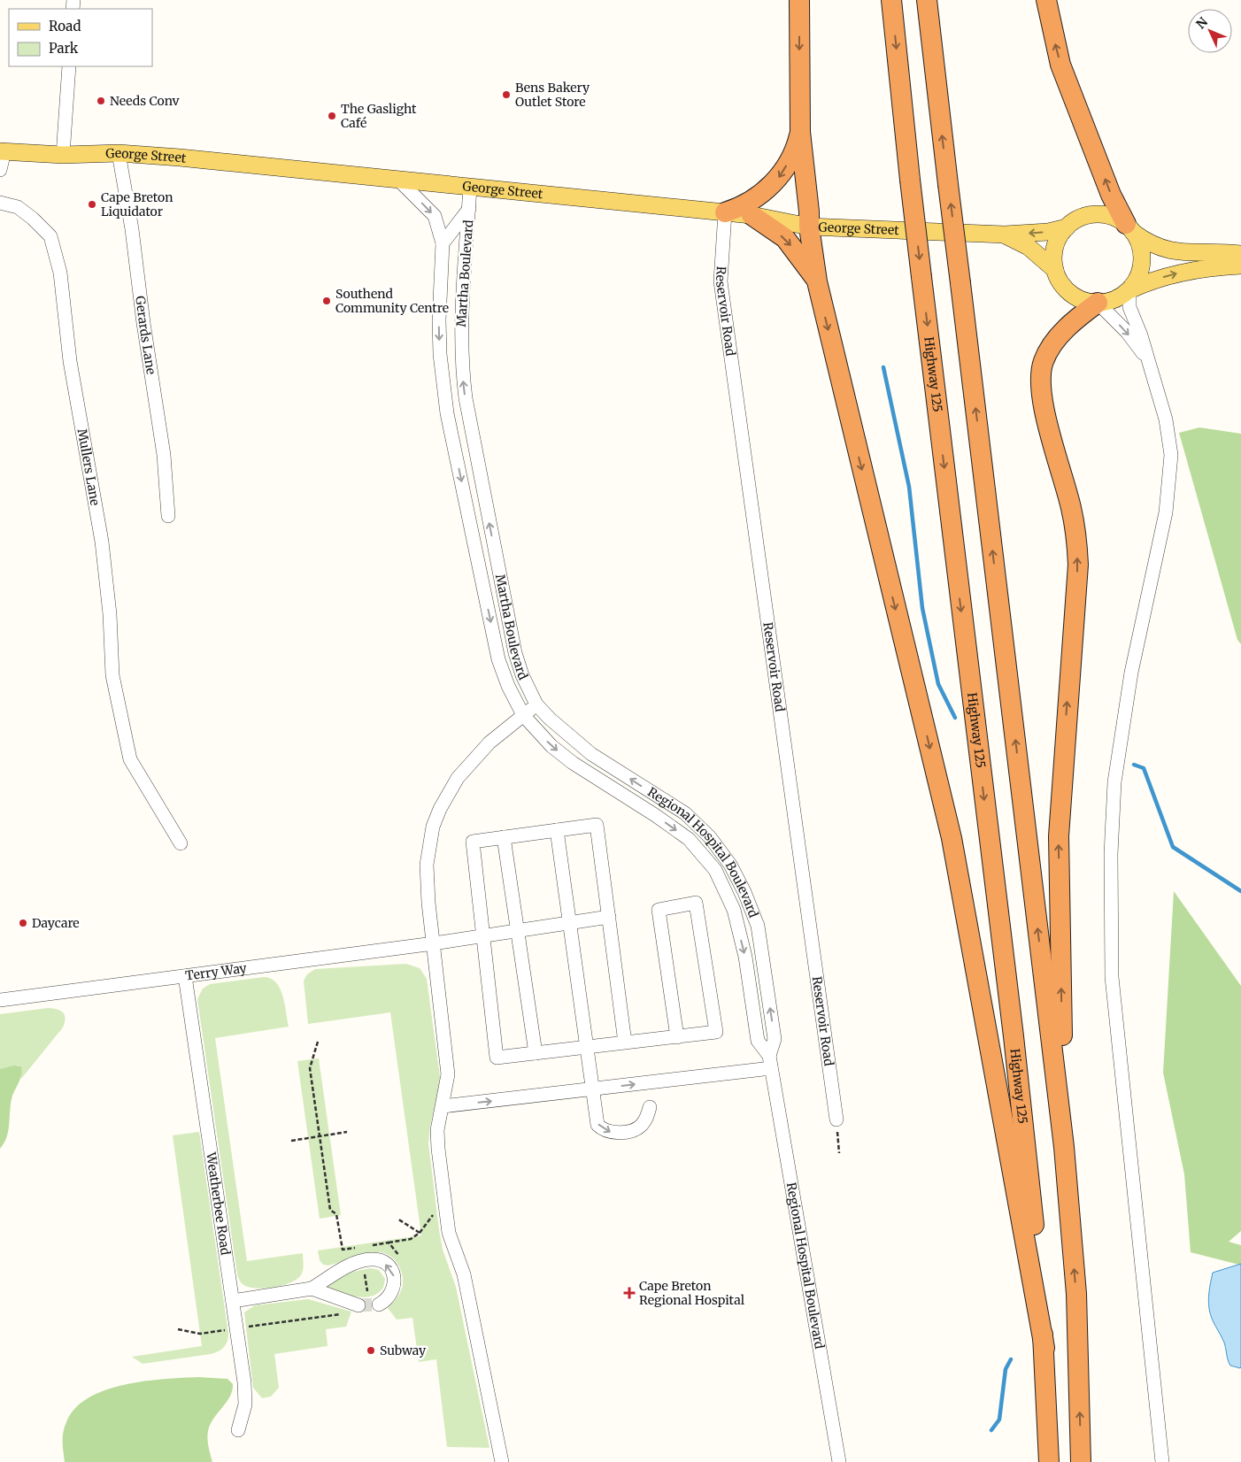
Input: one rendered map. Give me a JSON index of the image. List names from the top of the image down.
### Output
{
  "streets": {
    "highway": ["Highway 125"],
    "main road": ["George Street"],
    "street": [
      "Martha Boulevard",
      "Reservoir Road",
      "Gerards Lane",
      "Mullers Lane",
      "Regional Hospital Boulevard",
      "Terry Way",
      "Weatherbee Road"
    ]
  },
  "crossings": [
    ["George Street", "Reservoir Road"],
    ["George Street", "Gerards Lane"],
    ["Martha Boulevard", "Regional Hospital Boulevard"],
    ["Terry Way", "Weatherbee Road"]
  ],
  "places": {
    "other": [
      "Bens Bakery Outlet Store",
      "Needs Conv",
      "The Gaslight Café",
      "Cape Breton Liquidator",
      "Southend Community Centre",
      "Daycare",
      "Subway"
    ],
    "health": ["Cape Breton Regional Hospital"]
  },
  "legend": ["Road", "Park"],
  "north": "top left"
}
